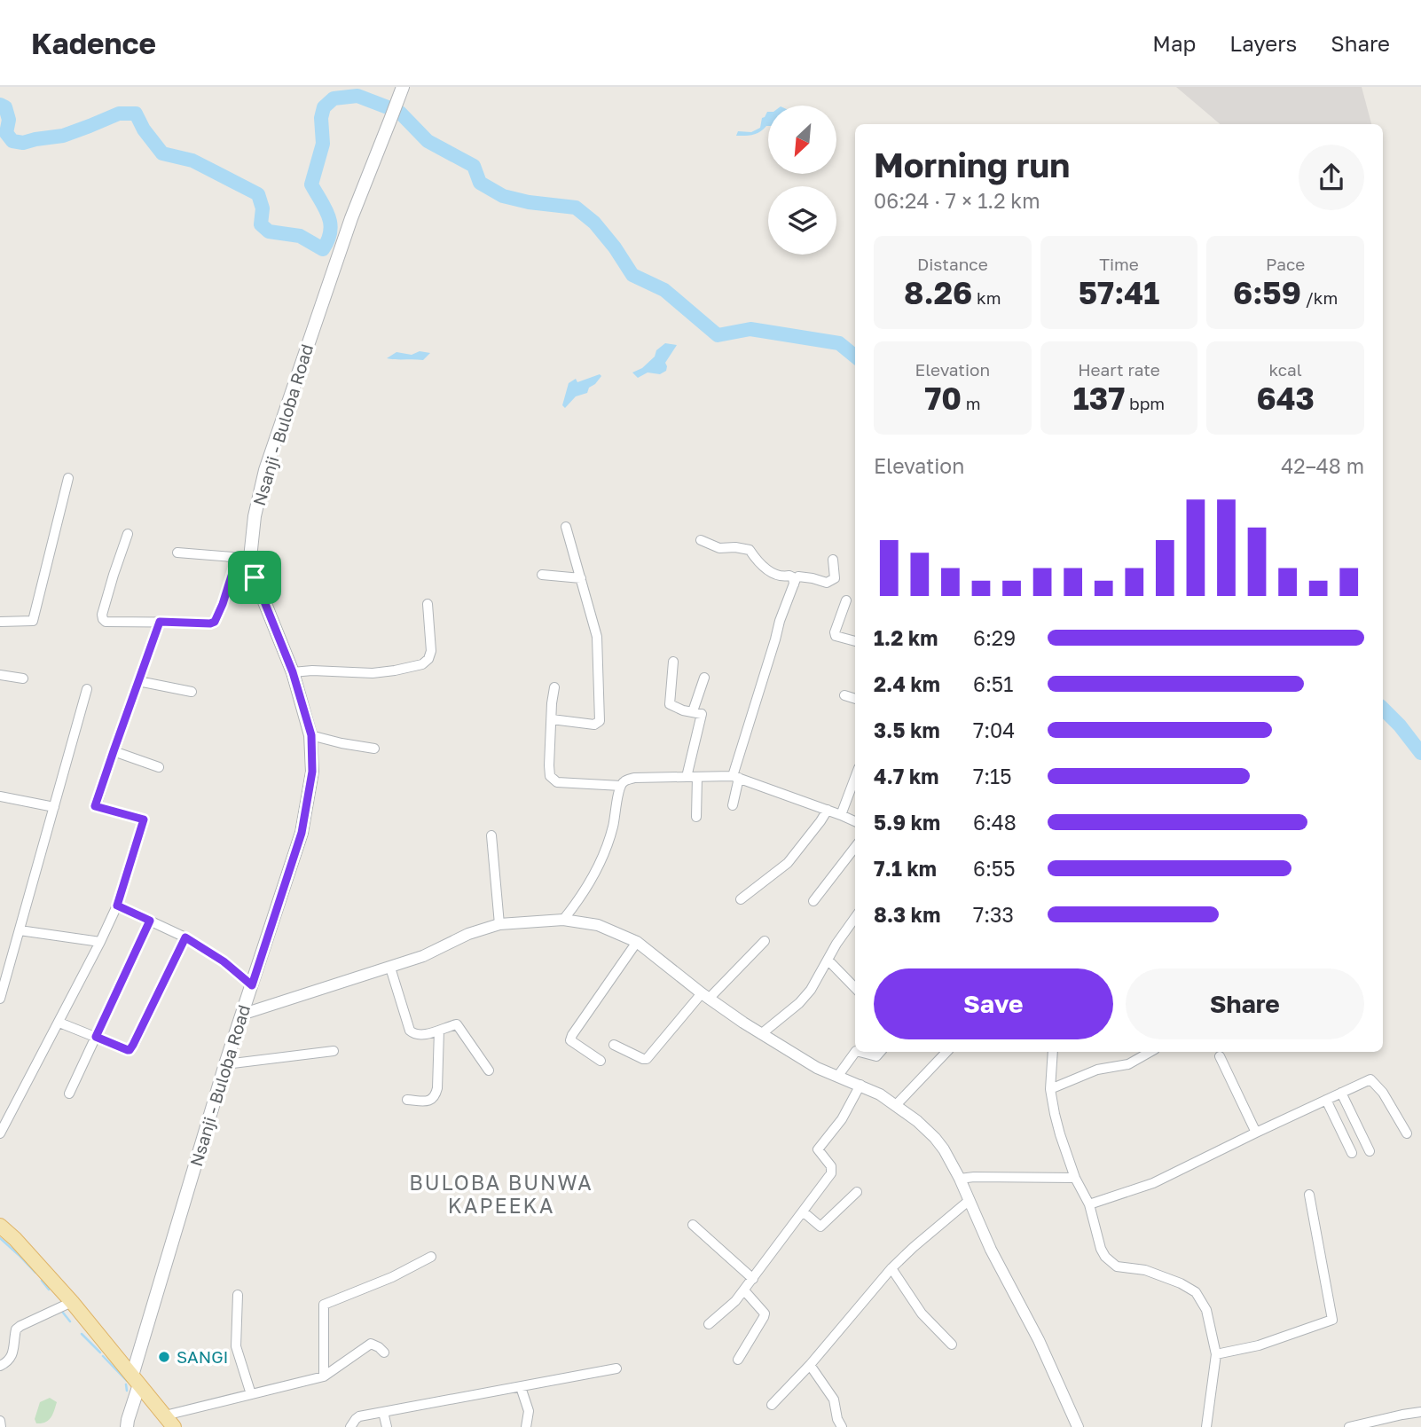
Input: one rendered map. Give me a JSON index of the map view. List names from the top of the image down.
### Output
{
  "streets": {
    "main road": ["Nsanji - Buloba Road"]
  },
  "districts": ["BULOBA BUNWA KAPEEKA"],
  "places": ["SANGI"],
  "north": "bottom left",
  "page": {
    "header": "Kadence",
    "nav": ["Map", "Layers", "Share"],
    "heading": ["Morning run", "06:24 · 7 × 1.2 km"],
    "stats": [
      ["Distance", "8.26 km"],
      ["Time", "57:41"],
      ["Pace", "6:59 /km"],
      ["Elevation", "70 m"],
      ["Heart rate", "137 bpm"],
      ["kcal", "643"]
    ],
    "chart": ["Elevation", "42–48 m"],
    "list": [
      {
        "name": "1.2 km",
        "note": "6:29"
      },
      {
        "name": "2.4 km",
        "note": "6:51"
      },
      {
        "name": "3.5 km",
        "note": "7:04"
      },
      {
        "name": "4.7 km",
        "note": "7:15"
      },
      {
        "name": "5.9 km",
        "note": "6:48"
      },
      {
        "name": "7.1 km",
        "note": "6:55"
      },
      {
        "name": "8.3 km",
        "note": "7:33"
      }
    ],
    "buttons": ["Save", "Share"]
  }
}
